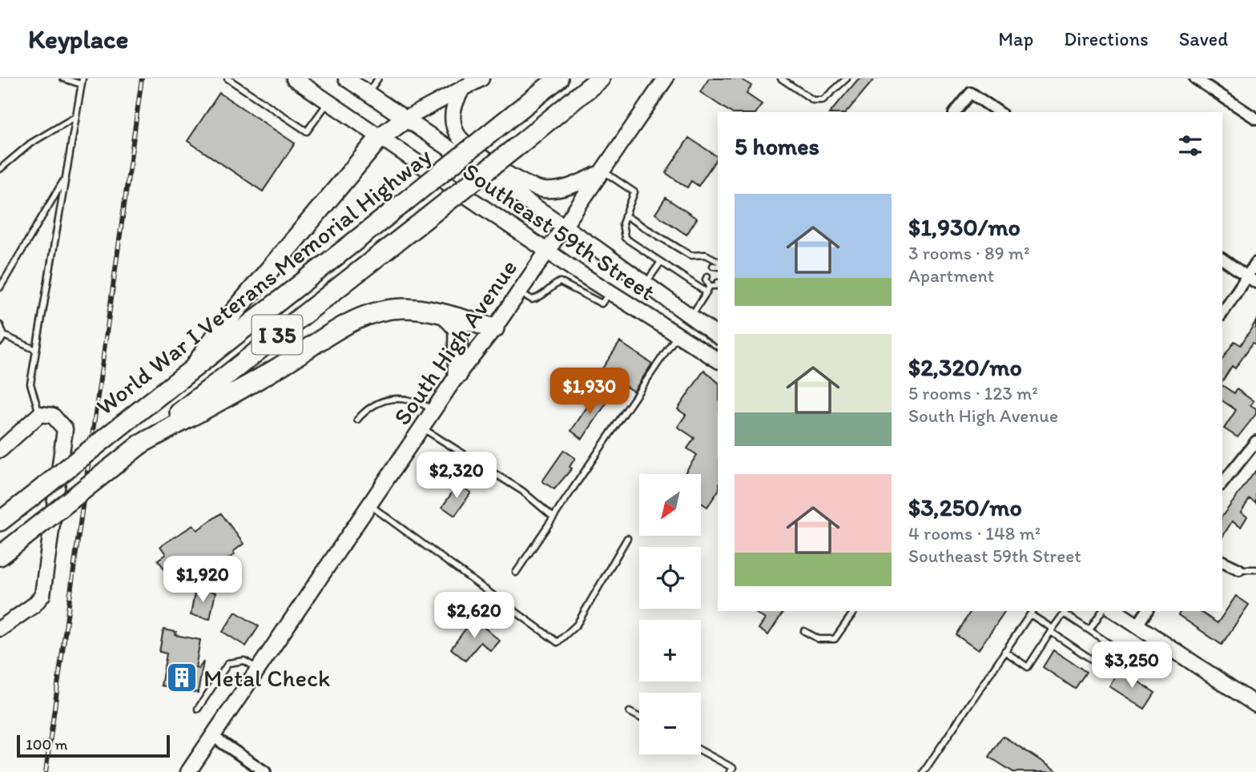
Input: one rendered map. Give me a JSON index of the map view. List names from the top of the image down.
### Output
{
  "streets": {
    "highway": ["World War I Veterans Memorial Highway", "I 35"],
    "main road": ["Southeast 59th Street", "South High Avenue"]
  },
  "crossings": [
    ["Southeast 59th Street", "South High Avenue"]
  ],
  "places": {
    "building": ["Metal Check"]
  },
  "scale_bar": "100 m",
  "north": "bottom left",
  "page": {
    "header": "Keyplace",
    "nav": ["Map", "Directions", "Saved"],
    "heading": "5 homes",
    "list": [
      {
        "name": "$1,930/mo",
        "note": "3 rooms · 89 m² · Apartment"
      },
      {
        "name": "$2,320/mo",
        "note": "5 rooms · 123 m² · South High Avenue"
      },
      {
        "name": "$3,250/mo",
        "note": "4 rooms · 148 m² · Southeast 59th Street"
      }
    ],
    "price": [
      "$1,930",
      "$2,320",
      "$1,920",
      "$2,620",
      "$3,250"
    ],
    "map_buttons": ["+", "−"],
    "scale": "100 m"
  }
}
